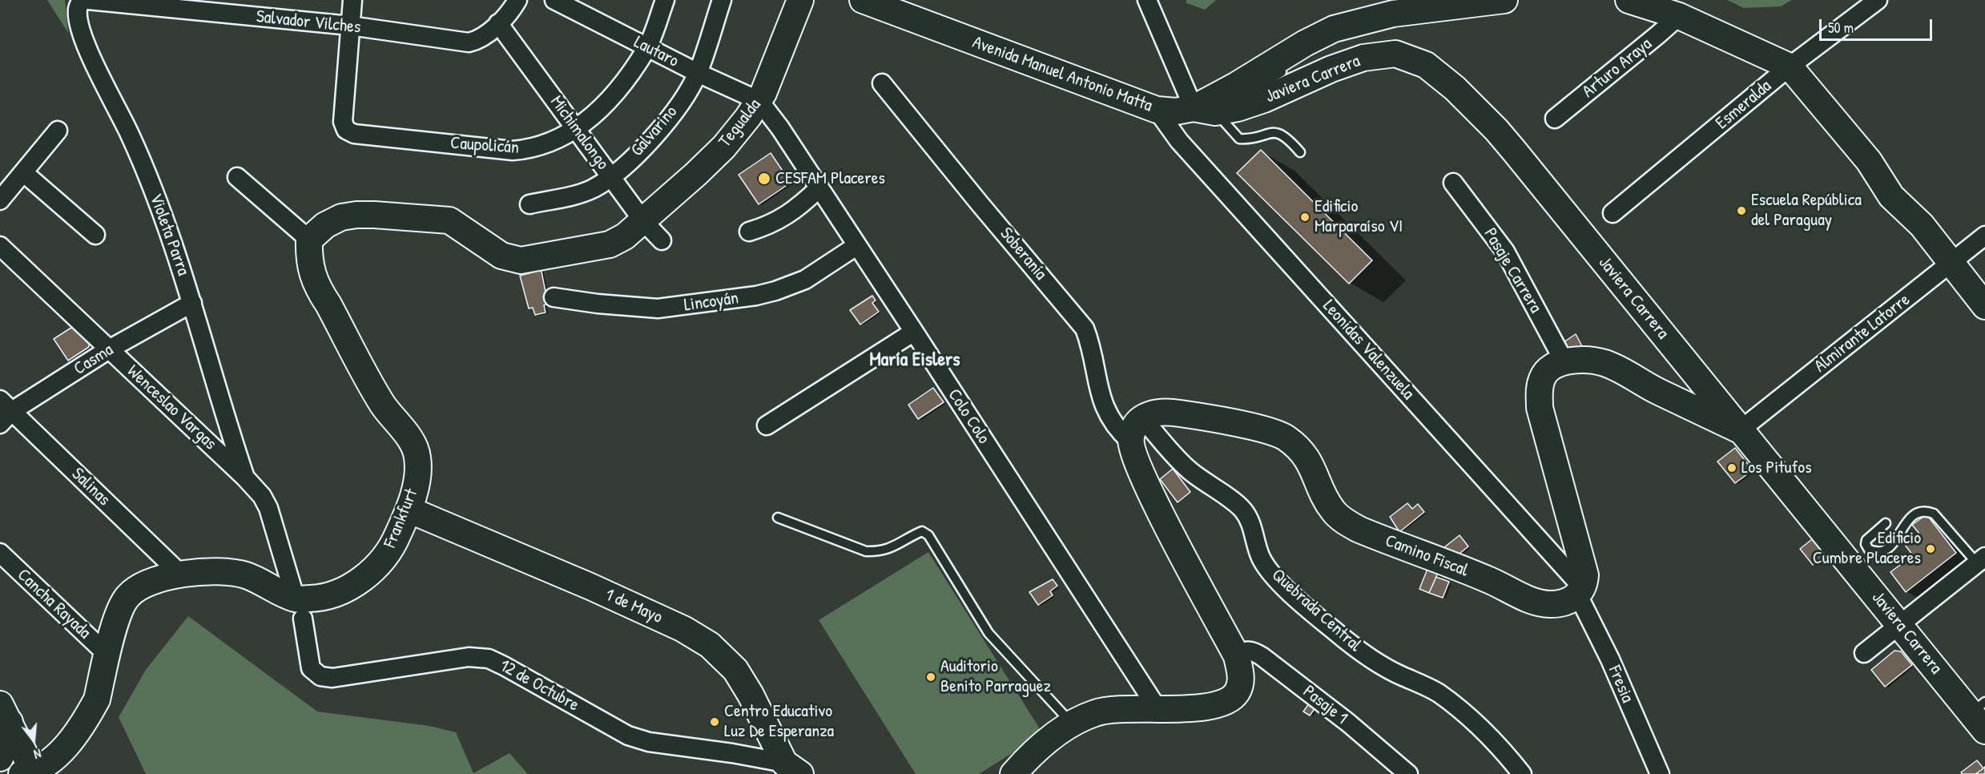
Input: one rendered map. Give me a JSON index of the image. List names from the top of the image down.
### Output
{
  "streets": {
    "street": [
      "Salvador Vilches",
      "Lautaro",
      "Arturo Araya",
      "Avenida Manuel Antonio Matta",
      "Javiera Carrera",
      "Esmeralda",
      "Tegualda",
      "Galvarino",
      "Michimalongo",
      "Caupolicán",
      "Violeta Parra",
      "Soberanía",
      "Pasaje Carrera",
      "Lincoyán",
      "Almirante Latorre",
      "Leonidas Valenzuela",
      "Casma",
      "Wenceslao Vargas",
      "Colo Colo",
      "Salinas",
      "Frankfurt",
      "Camino Fiscal",
      "Cancha Rayada",
      "1 de Mayo",
      "Quebrada Central",
      "Fresia",
      "12 de Octubre",
      "Pasaje 1"
    ]
  },
  "crossings": [
    ["Salvador Vilches", "Michimalongo"],
    ["Salvador Vilches", "Caupolicán"],
    ["Lautaro", "Tegualda"],
    ["Lautaro", "Galvarino"],
    ["Lautaro", "Caupolicán"],
    ["Lautaro", "Colo Colo"],
    ["Avenida Manuel Antonio Matta", "Javiera Carrera"],
    ["Avenida Manuel Antonio Matta", "Leonidas Valenzuela"],
    ["Javiera Carrera", "Almirante Latorre"],
    ["Tegualda", "Michimalongo"],
    ["Tegualda", "Colo Colo"],
    ["Galvarino", "Michimalongo"],
    ["Michimalongo", "Caupolicán"],
    ["Violeta Parra", "Casma"],
    ["Violeta Parra", "Wenceslao Vargas"],
    ["Lincoyán", "Colo Colo"],
    ["Leonidas Valenzuela", "Camino Fiscal"],
    ["Leonidas Valenzuela", "Fresia"],
    ["Casma", "Wenceslao Vargas"],
    ["Casma", "Salinas"],
    ["Wenceslao Vargas", "Frankfurt"],
    ["Wenceslao Vargas", "12 de Octubre"],
    ["Frankfurt", "1 de Mayo"],
    ["Frankfurt", "12 de Octubre"],
    ["Camino Fiscal", "Quebrada Central"],
    ["Camino Fiscal", "Fresia"],
    ["1 de Mayo", "12 de Octubre"]
  ],
  "districts": ["María Eislers"],
  "places": [
    "CESFAM Placeres",
    "Escuela República del Paraguay",
    "Edificio Marparaíso VI",
    "Los Pitufos",
    "Edificio Cumbre Placeres",
    "Auditorio Benito Parraguez",
    "Centro Educativo Luz De Esperanza"
  ],
  "scale_bar": "50 m",
  "north": "bottom"
}
